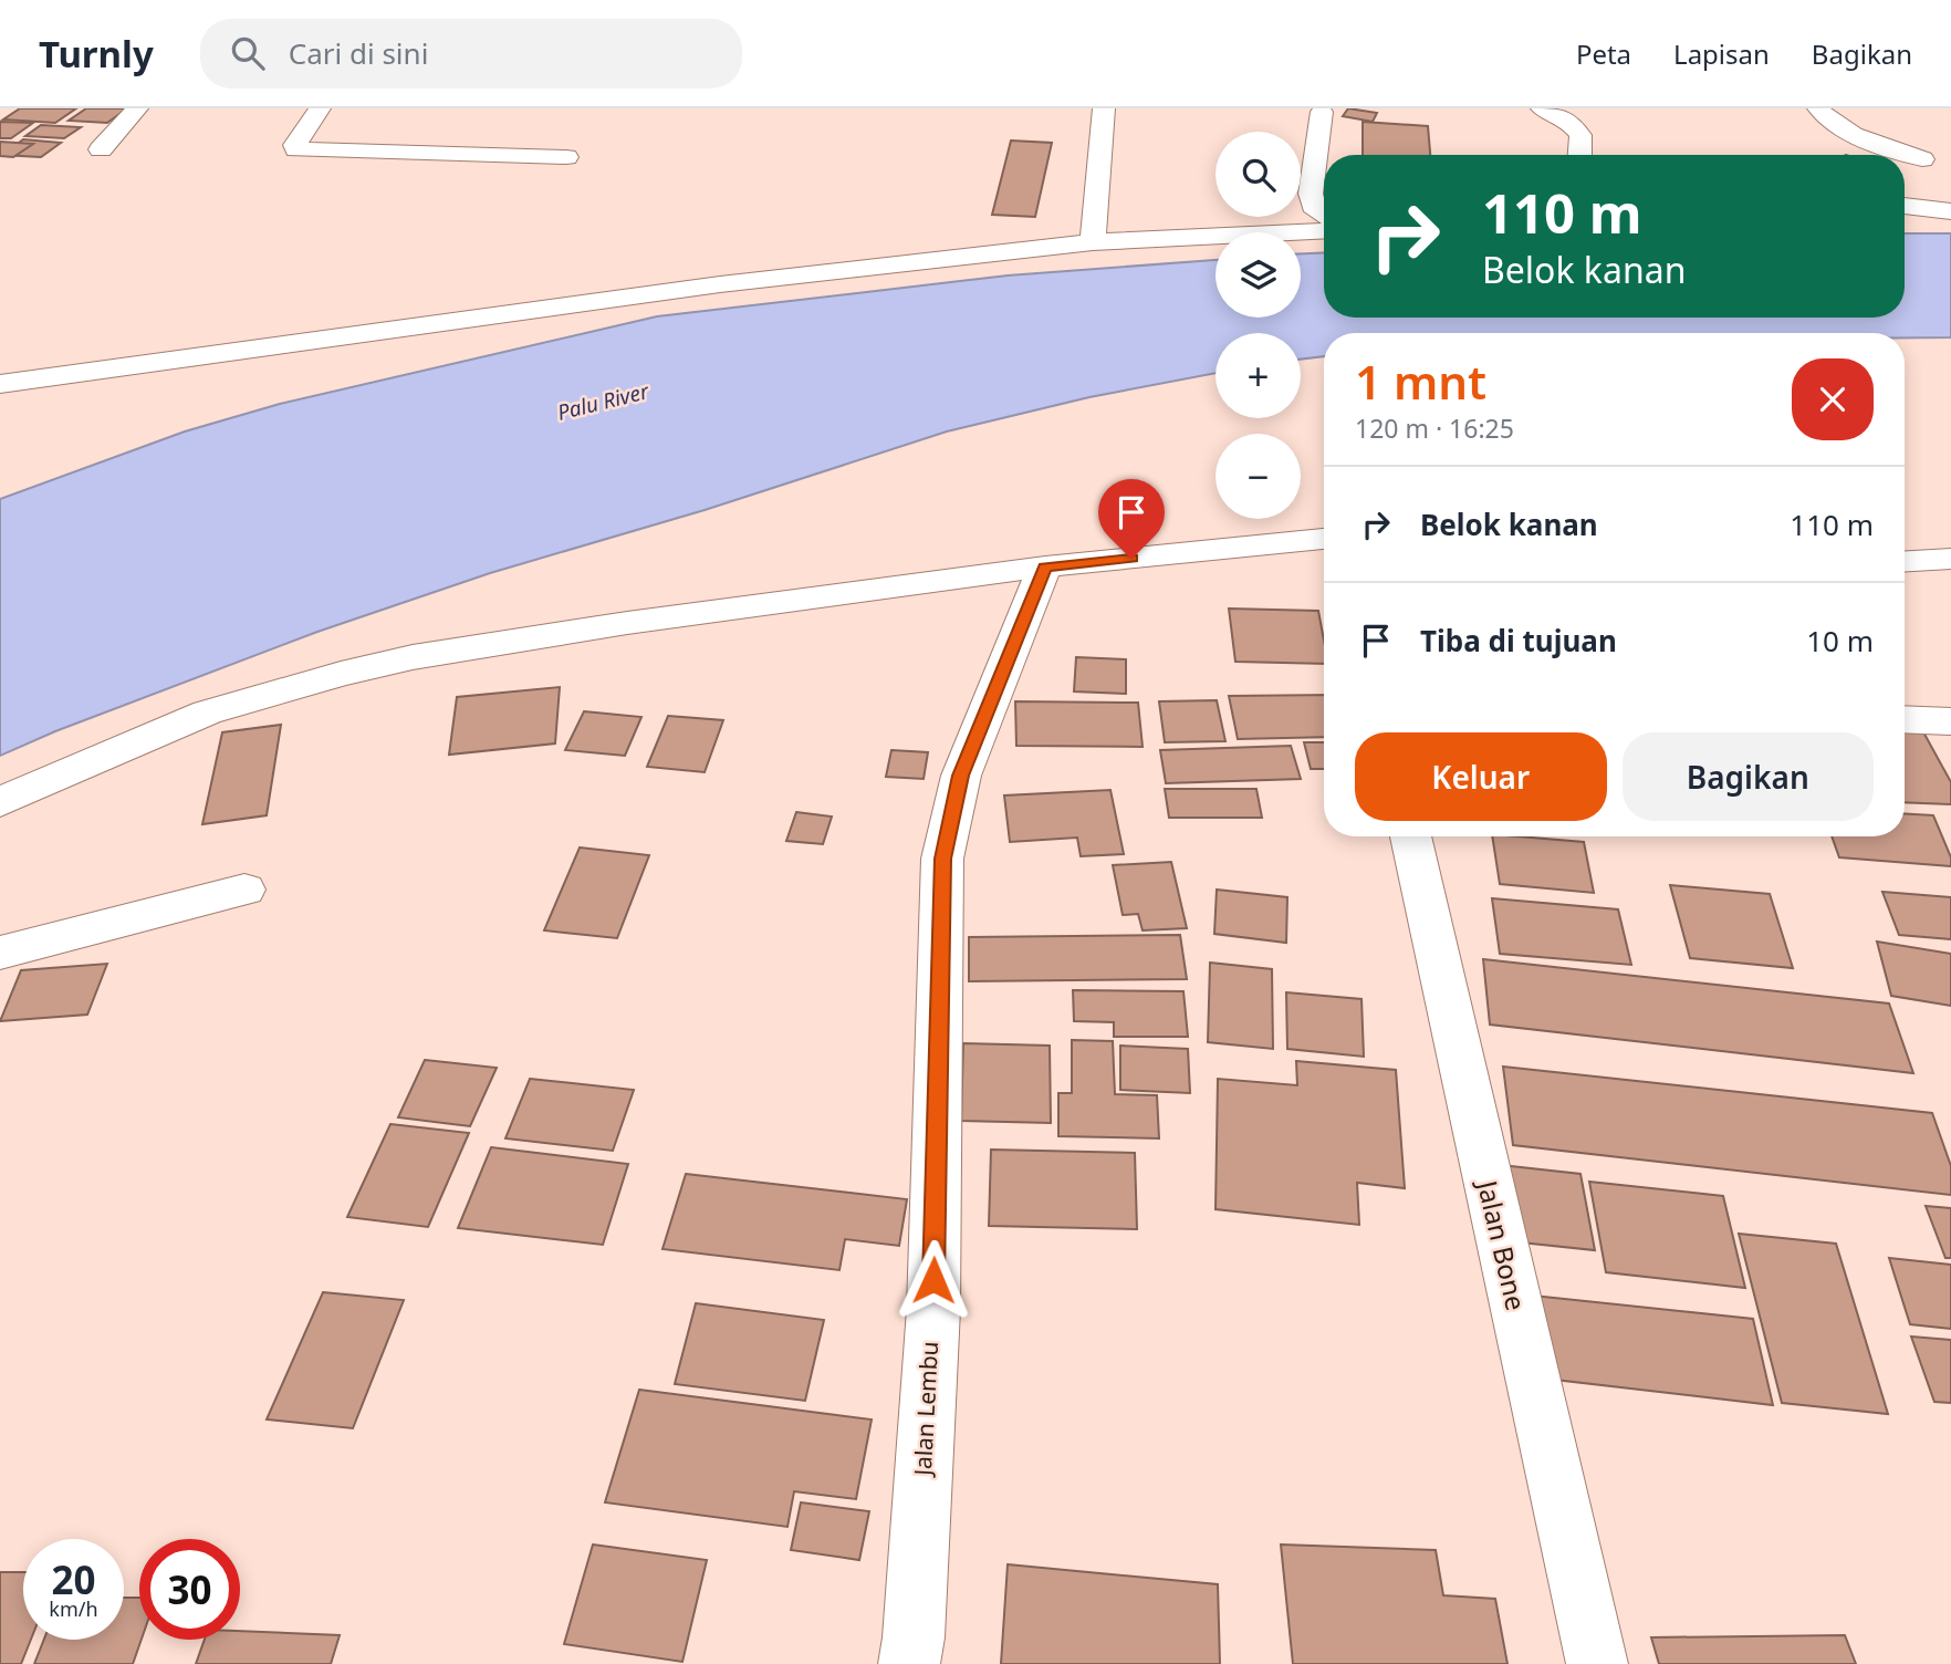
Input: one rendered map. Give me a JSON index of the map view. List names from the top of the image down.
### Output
{
  "streets": {
    "street": ["Jalan Bone", "Jalan Lembu"]
  },
  "water": ["Palu River"],
  "page": {
    "header": "Turnly",
    "search": "Cari di sini",
    "nav": ["Peta", "Lapisan", "Bagikan"],
    "map_buttons": ["+", "−"],
    "turn": ["110 m", "Belok kanan"],
    "heading": ["1 mnt", "120 m · 16:25"],
    "list": [
      {
        "name": "Belok kanan",
        "value": "110 m"
      },
      {
        "name": "Tiba di tujuan",
        "value": "10 m"
      }
    ],
    "buttons": ["Keluar", "Bagikan"],
    "speed": "20 km/h",
    "limit": "30"
  }
}
